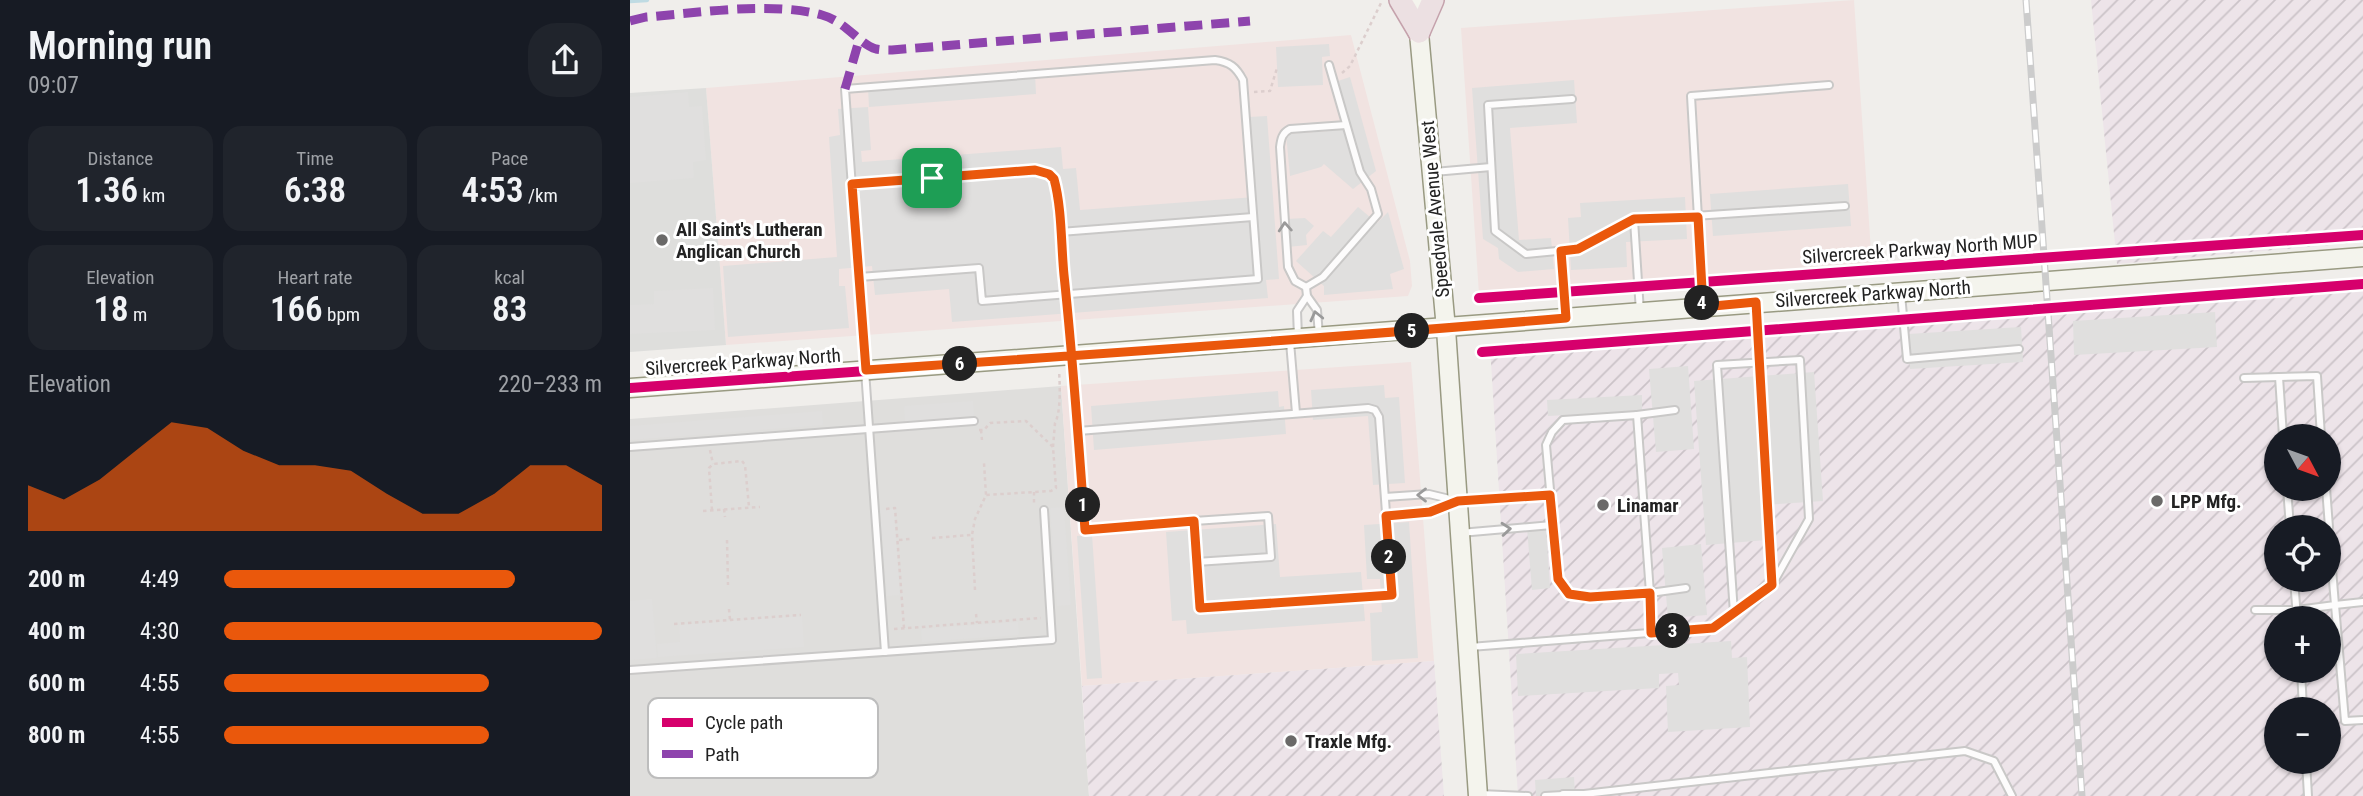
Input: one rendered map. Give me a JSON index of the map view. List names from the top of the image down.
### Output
{
  "streets": {
    "main road": ["Speedvale Avenue West", "Silvercreek Parkway North"],
    "cycle path": ["Silvercreek Parkway North MUP"]
  },
  "crossings": [
    ["Speedvale Avenue West", "Silvercreek Parkway North"]
  ],
  "places": [
    "All Saint's Lutheran Anglican Church",
    "LPP Mfg.",
    "Linamar",
    "Traxle Mfg."
  ],
  "legend": ["Cycle path", "Path"],
  "north": "bottom right",
  "page": {
    "heading": ["Morning run", "09:07"],
    "stats": [
      ["Distance", "1.36 km"],
      ["Time", "6:38"],
      ["Pace", "4:53 /km"],
      ["Elevation", "18 m"],
      ["Heart rate", "166 bpm"],
      ["kcal", "83"]
    ],
    "pins": [
      "4",
      "5",
      "6",
      "1",
      "2",
      "3"
    ],
    "chart": ["Elevation", "220–233 m"],
    "map_buttons": ["+", "−"],
    "list": [
      {
        "name": "200 m",
        "note": "4:49"
      },
      {
        "name": "400 m",
        "note": "4:30"
      },
      {
        "name": "600 m",
        "note": "4:55"
      },
      {
        "name": "800 m",
        "note": "4:55"
      }
    ]
  }
}
